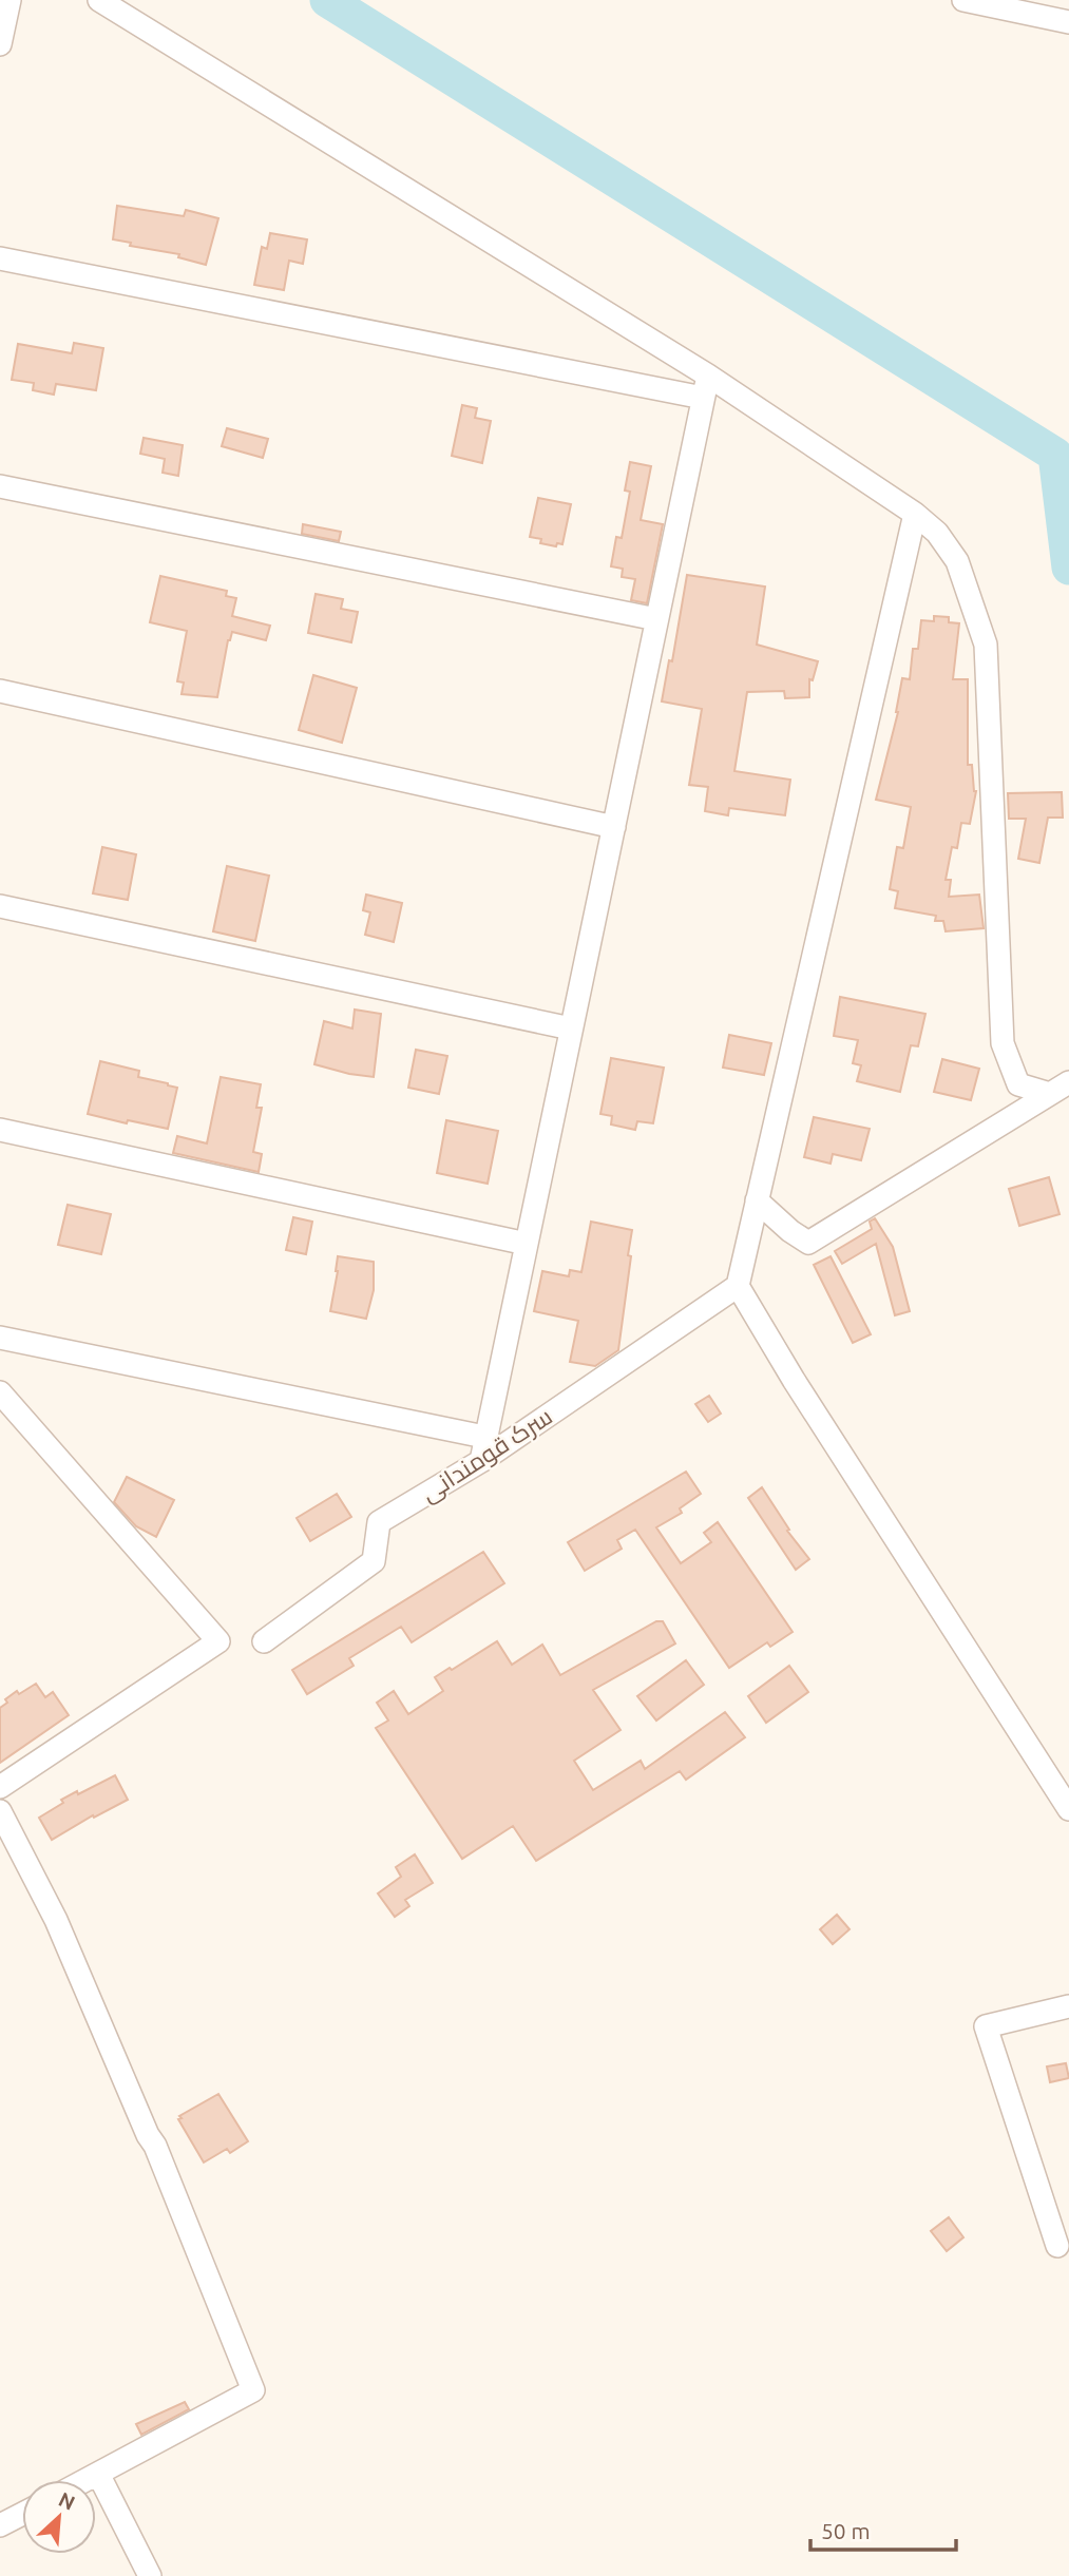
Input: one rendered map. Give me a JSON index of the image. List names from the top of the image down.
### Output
{
  "streets": {
    "street": ["سرک قومندانی"]
  },
  "scale_bar": "50 m",
  "north": "top right"
}
